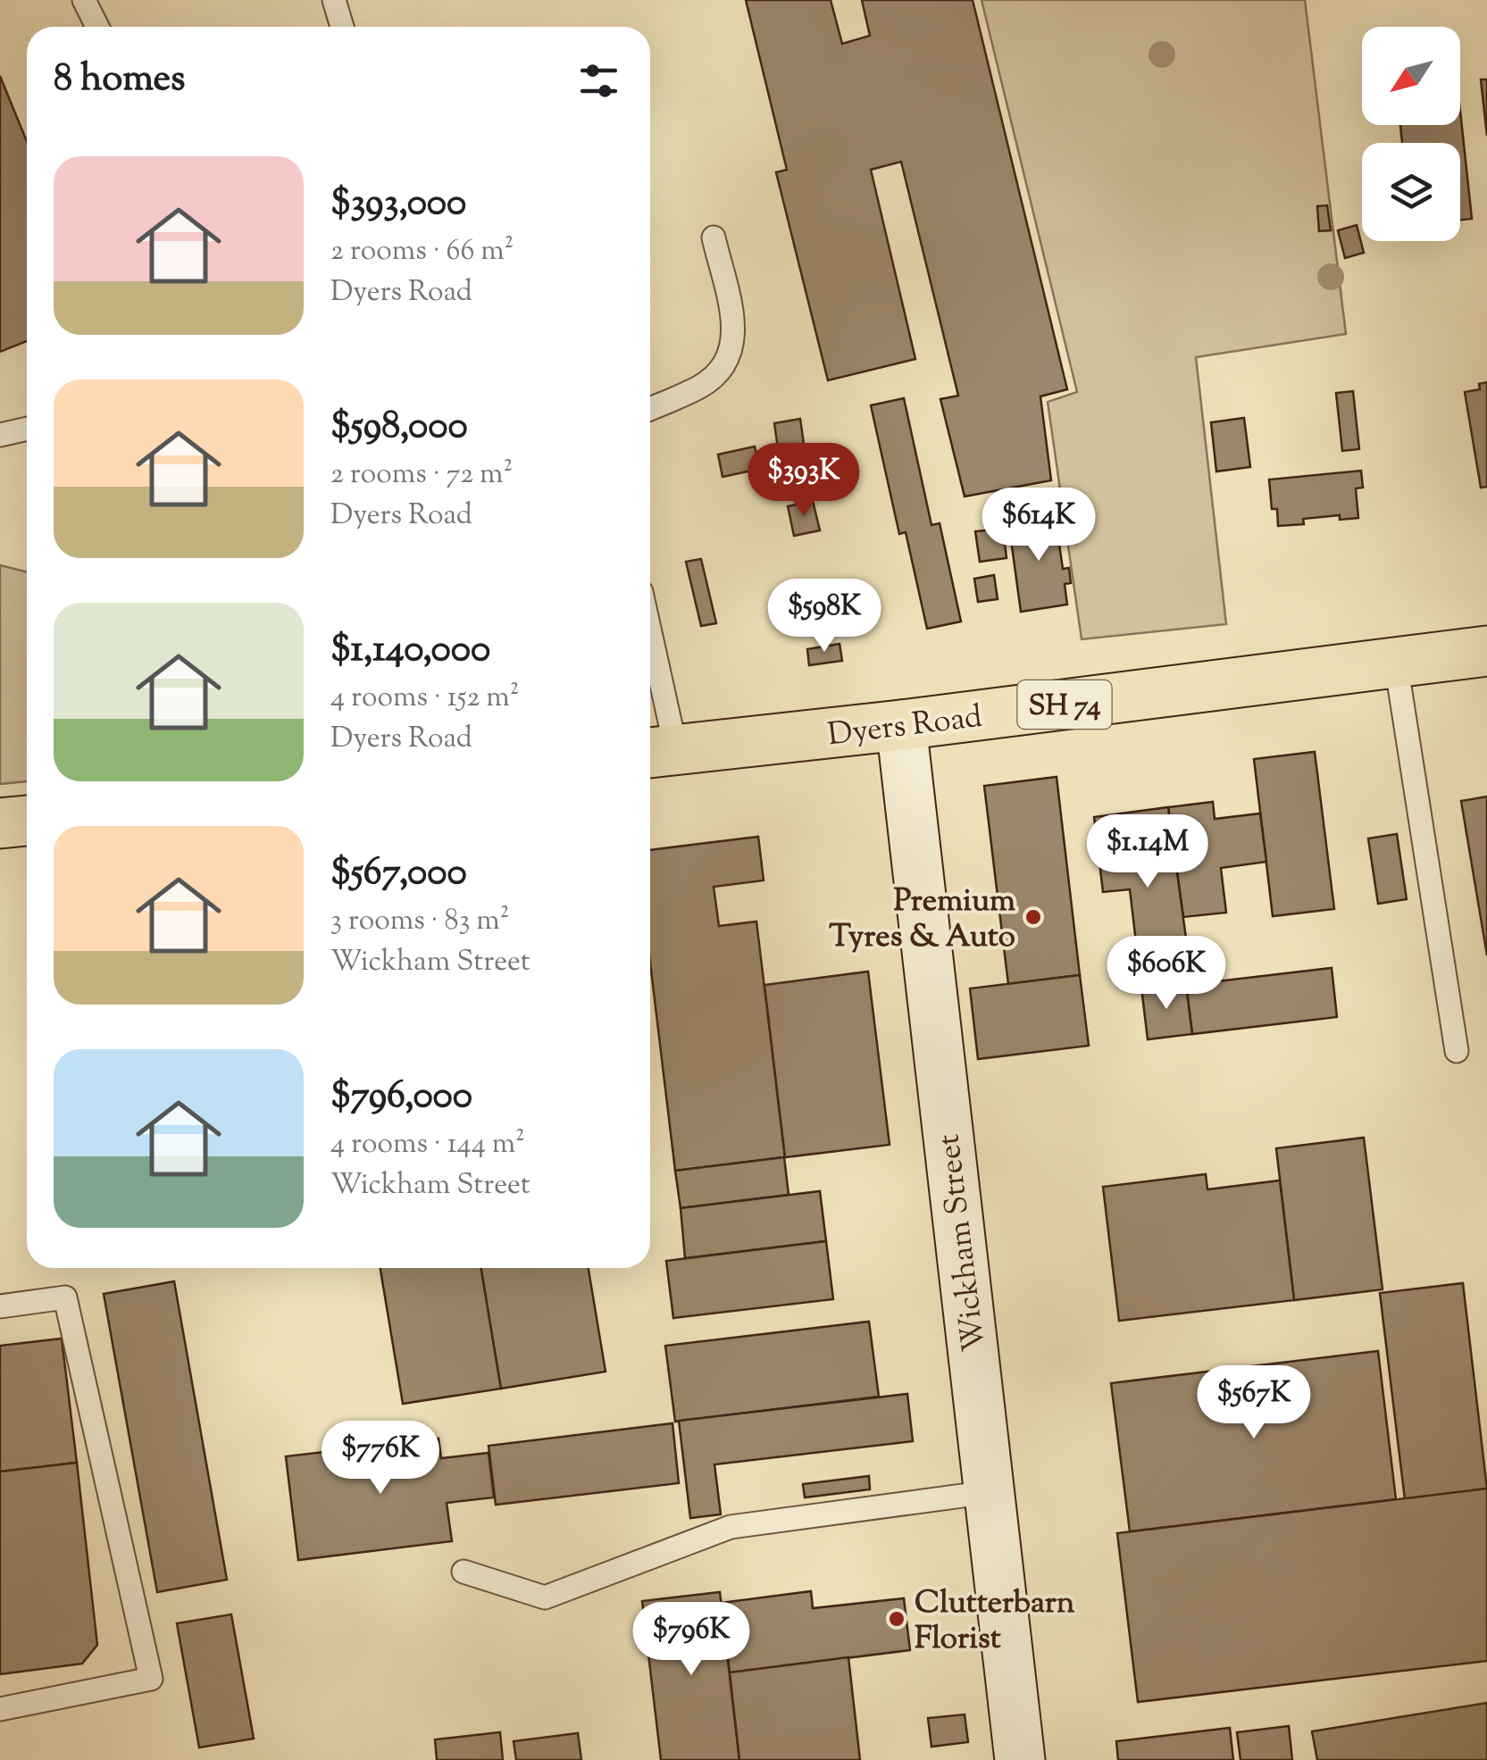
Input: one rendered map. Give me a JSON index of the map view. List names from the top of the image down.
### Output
{
  "streets": {
    "highway": ["SH 74", "Dyers Road"],
    "street": ["Wickham Street"]
  },
  "crossings": [
    ["Dyers Road", "Wickham Street"]
  ],
  "places": ["Premium Tyres & Auto", "Clutterbarn Florist"],
  "north": "bottom left",
  "page": {
    "heading": "8 homes",
    "list": [
      {
        "name": "$393,000",
        "note": "2 rooms · 66 m² · Dyers Road"
      },
      {
        "name": "$598,000",
        "note": "2 rooms · 72 m² · Dyers Road"
      },
      {
        "name": "$1,140,000",
        "note": "4 rooms · 152 m² · Dyers Road"
      },
      {
        "name": "$567,000",
        "note": "3 rooms · 83 m² · Wickham Street"
      },
      {
        "name": "$796,000",
        "note": "4 rooms · 144 m² · Wickham Street"
      }
    ],
    "price": [
      "$393K",
      "$614K",
      "$598K",
      "$1.14M",
      "$606K",
      "$567K",
      "$776K",
      "$796K"
    ]
  }
}
